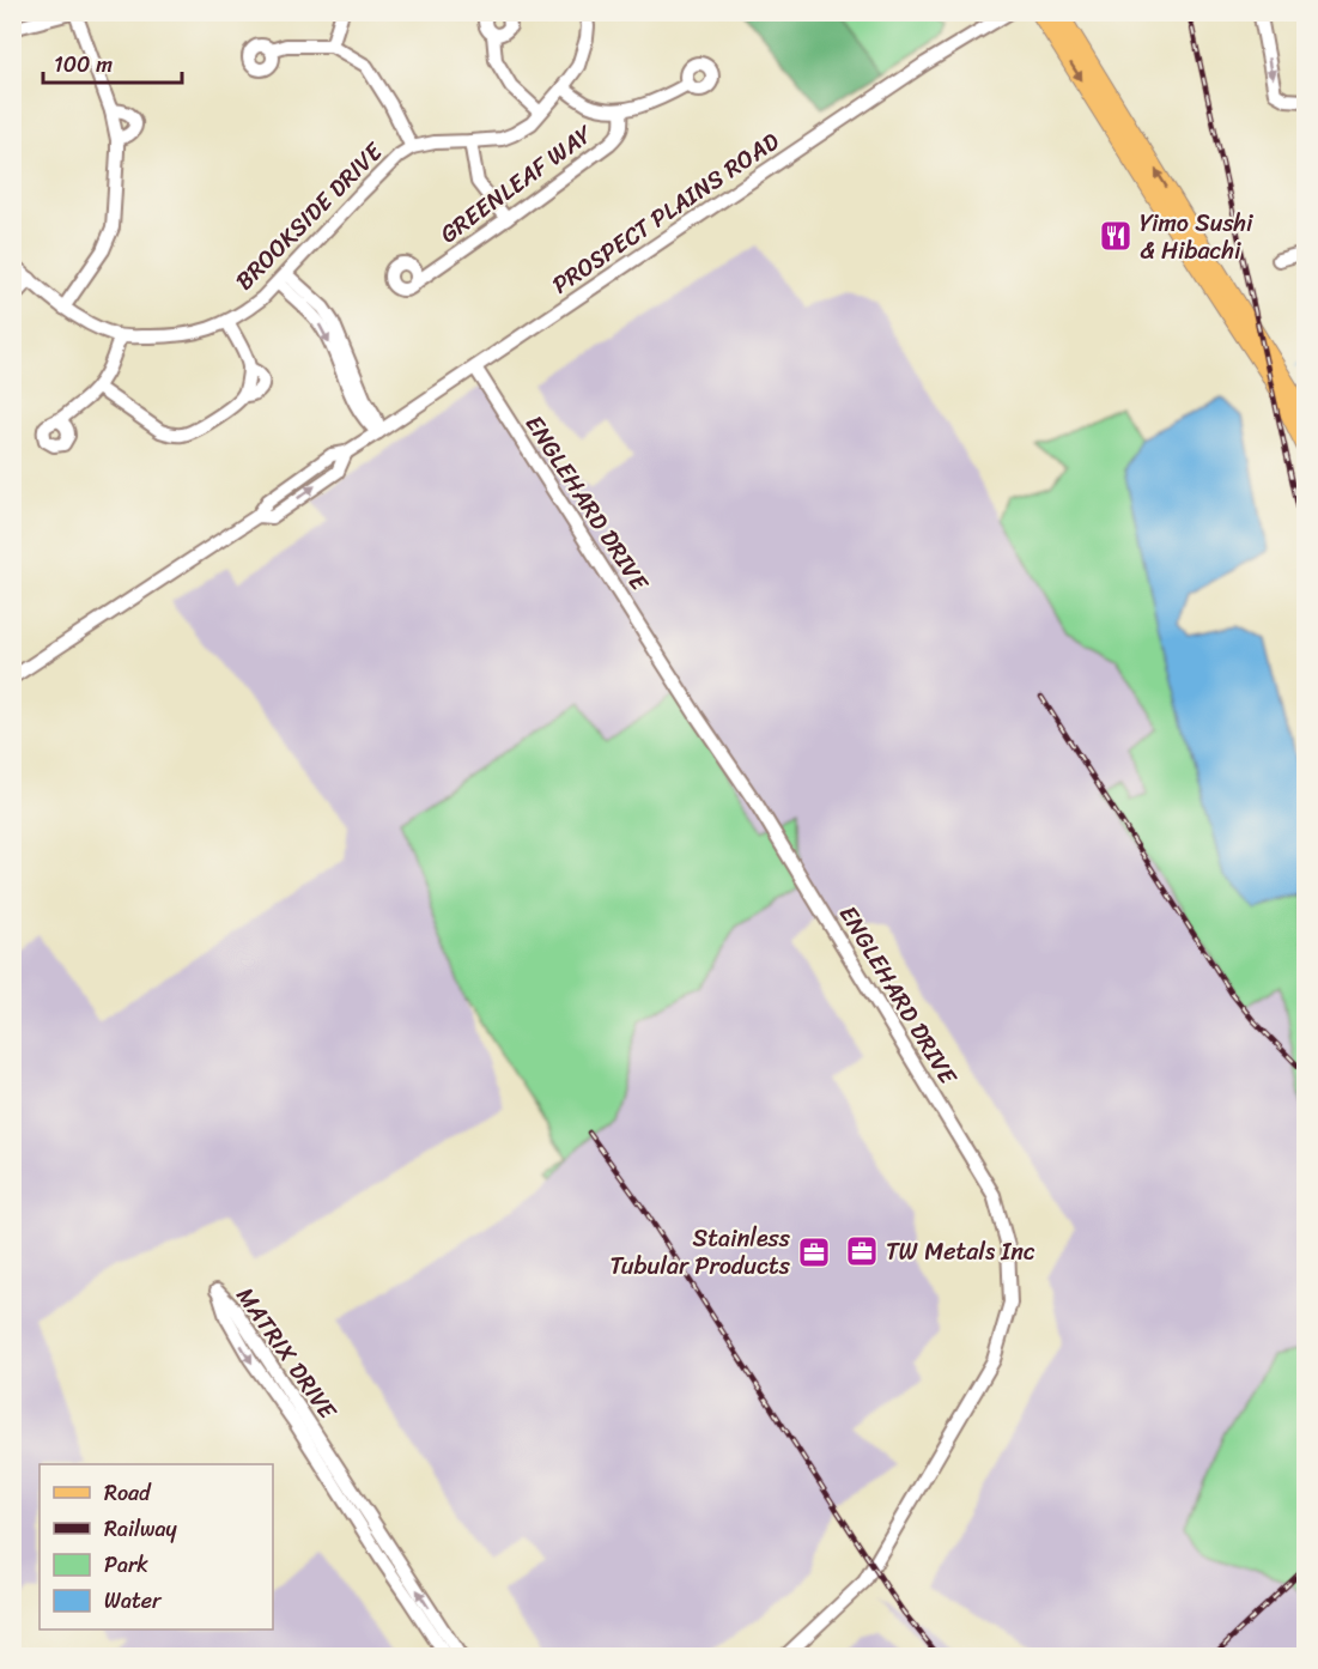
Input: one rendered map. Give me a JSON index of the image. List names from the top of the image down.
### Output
{
  "streets": {
    "street": [
      "GREENLEAF WAY",
      "PROSPECT PLAINS ROAD",
      "BROOKSIDE DRIVE",
      "ENGLEHARD DRIVE",
      "MATRIX DRIVE"
    ]
  },
  "crossings": [
    ["PROSPECT PLAINS ROAD", "ENGLEHARD DRIVE"]
  ],
  "places": {
    "restaurant": ["Yimo Sushi & Hibachi"],
    "office": ["TW Metals Inc", "Stainless Tubular Products"]
  },
  "legend": [
    "Road",
    "Railway",
    "Park",
    "Water"
  ],
  "scale_bar": "100 m"
}
